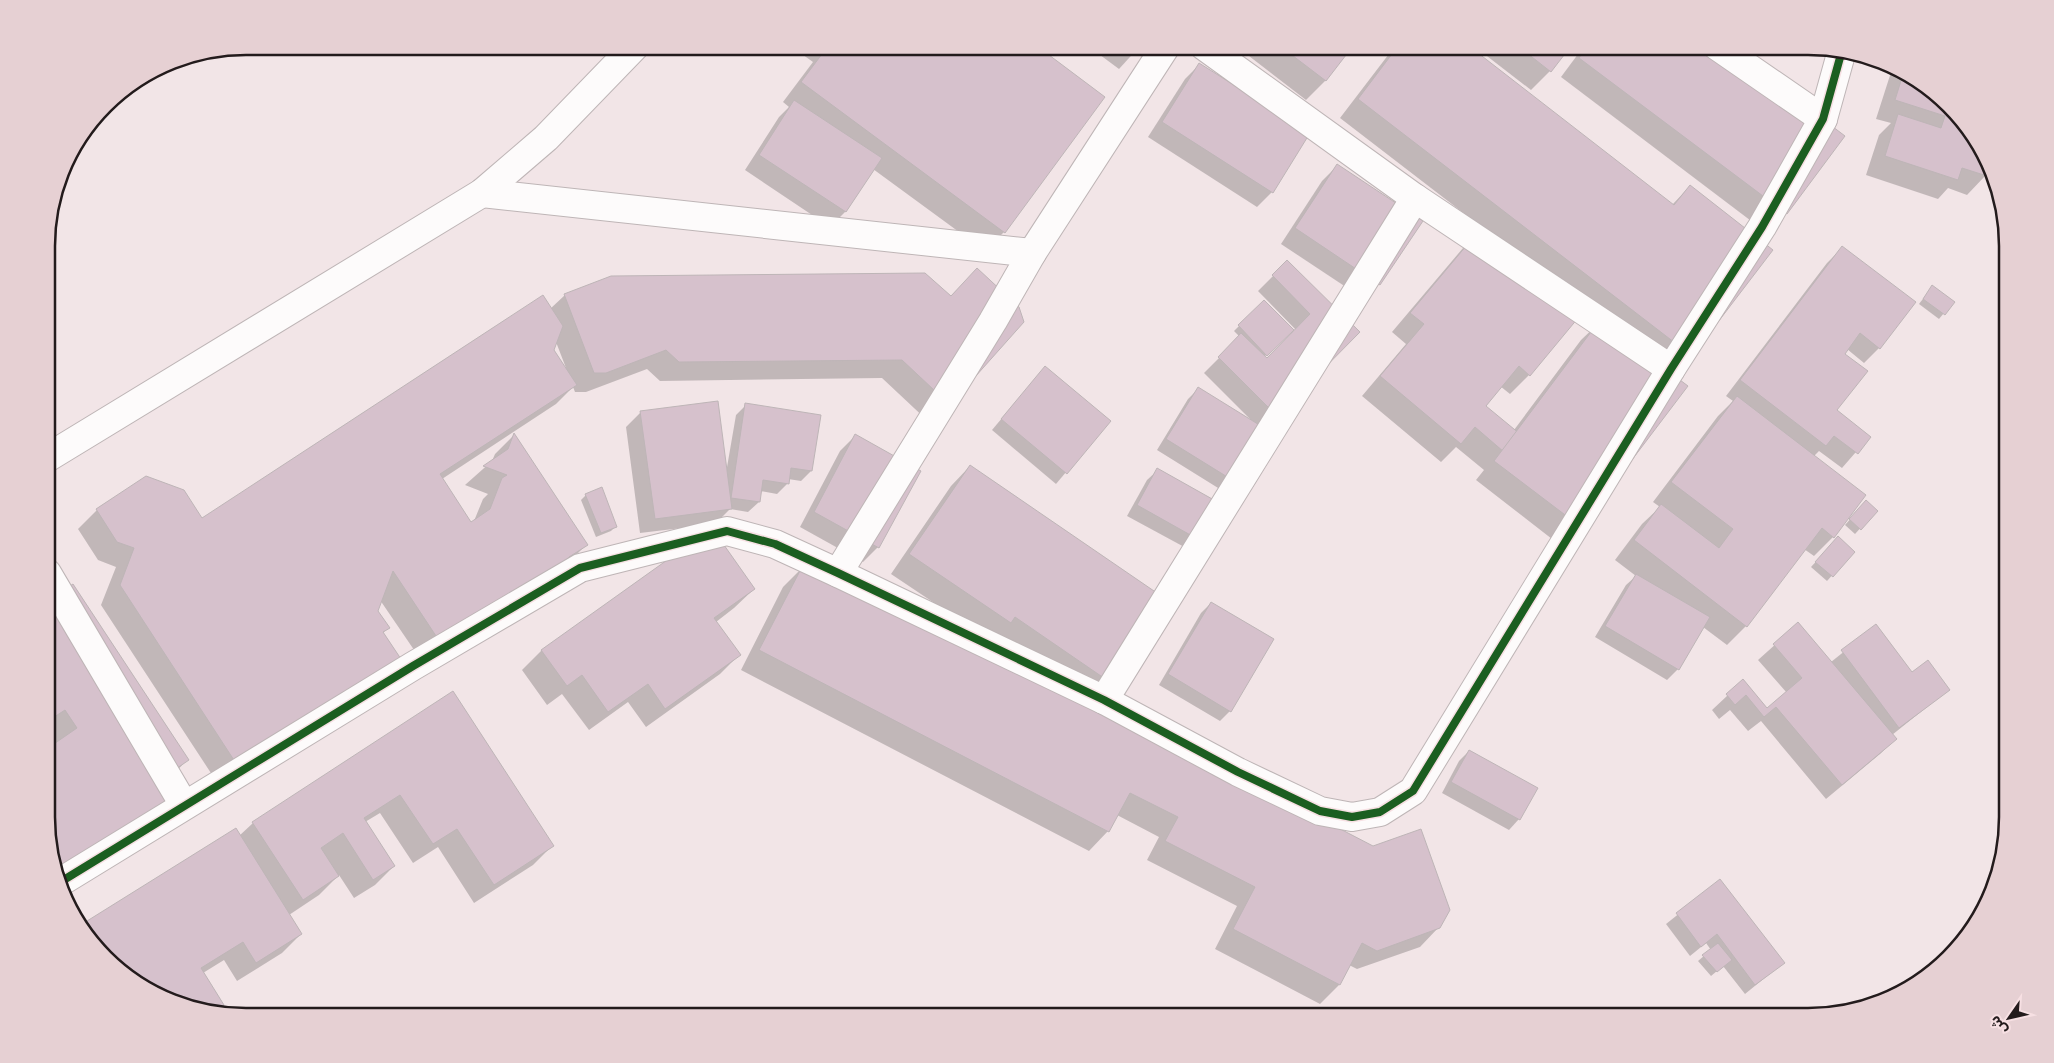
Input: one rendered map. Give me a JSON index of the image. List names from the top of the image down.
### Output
{
  "north": "bottom left"
}
